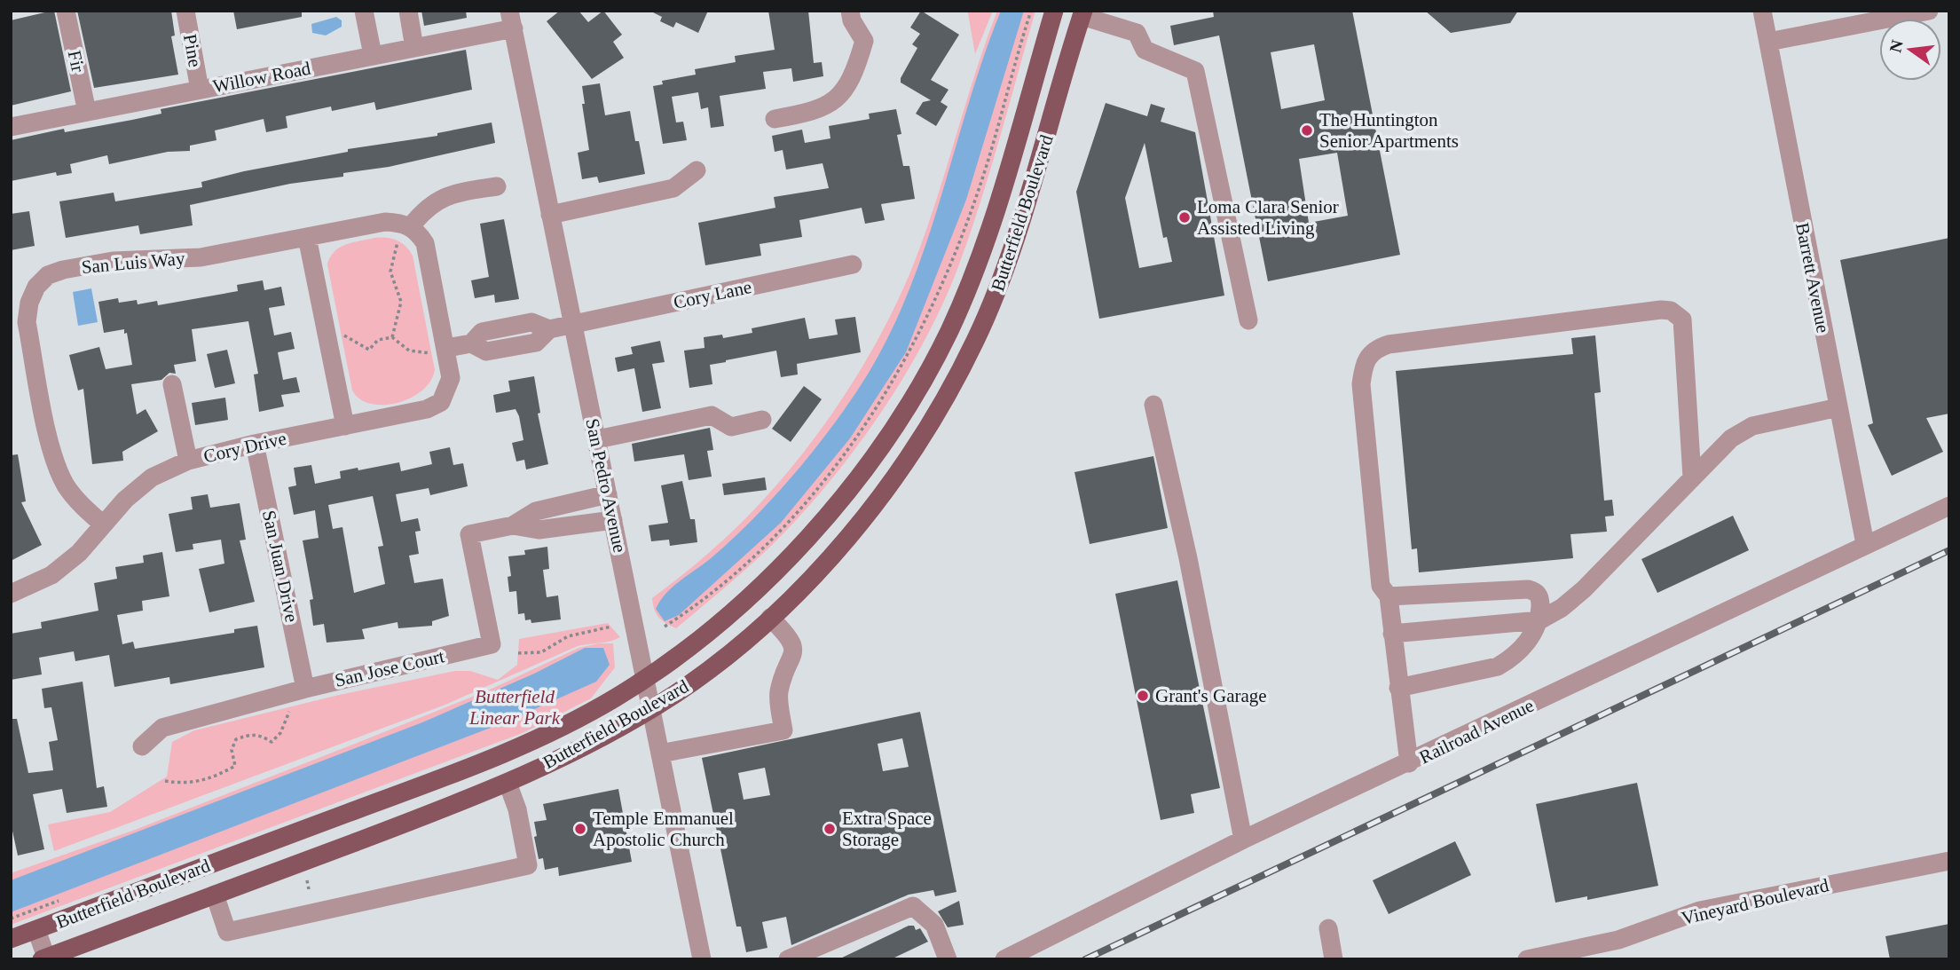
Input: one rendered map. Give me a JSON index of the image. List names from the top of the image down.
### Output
{
  "streets": {
    "main road": ["Butterfield Boulevard"],
    "street": [
      "Pine",
      "Fir",
      "Willow Road",
      "San Luis Way",
      "Barrett Avenue",
      "Cory Lane",
      "Cory Drive",
      "San Pedro Avenue",
      "San Juan Drive",
      "San Jose Court",
      "Railroad Avenue",
      "Vineyard Boulevard"
    ]
  },
  "crossings": [
    ["Pine", "Willow Road"],
    ["Fir", "Willow Road"],
    ["Willow Road", "San Pedro Avenue"],
    ["Butterfield Boulevard", "San Pedro Avenue"],
    ["San Luis Way", "Cory Drive"],
    ["Barrett Avenue", "Railroad Avenue"],
    ["Cory Lane", "San Pedro Avenue"],
    ["Cory Drive", "San Juan Drive"],
    ["San Pedro Avenue", "San Jose Court"],
    ["San Juan Drive", "San Jose Court"]
  ],
  "parks": ["Butterfield Linear Park"],
  "places": [
    "The Huntington Senior Apartments",
    "Loma Clara Senior Assisted Living",
    "Grant's Garage",
    "Temple Emmanuel Apostolic Church",
    "Extra Space Storage"
  ],
  "north": "left"
}
